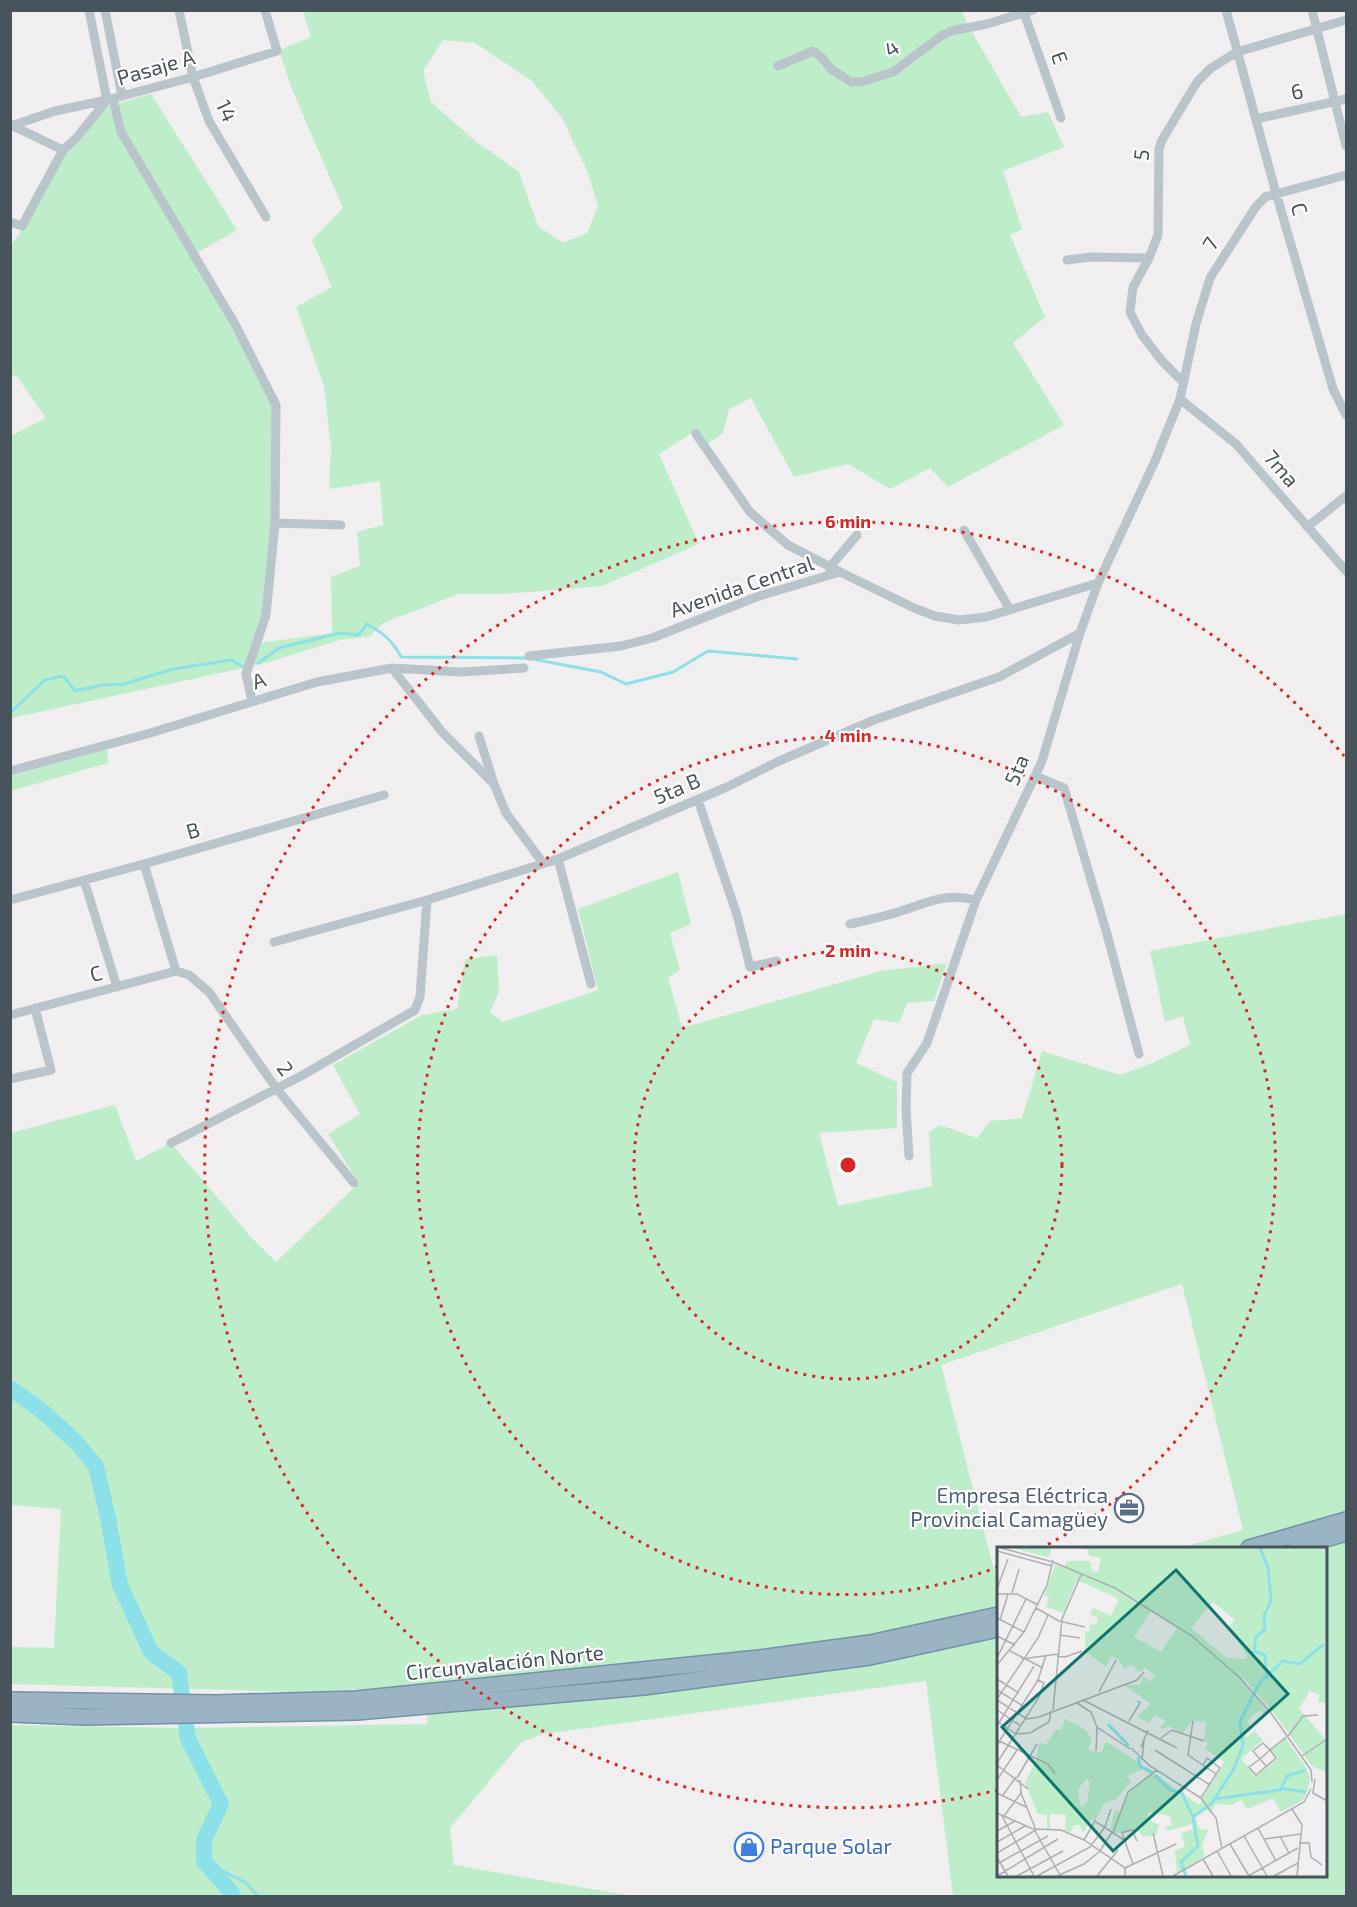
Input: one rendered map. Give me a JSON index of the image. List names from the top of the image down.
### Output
{
  "streets": {
    "highway": ["Circunvalación Norte"],
    "street": [
      "4",
      "E",
      "Pasaje A",
      "6",
      "14",
      "5",
      "C",
      "7",
      "7ma",
      "Avenida Central",
      "A",
      "5ta",
      "5ta B",
      "B",
      "2"
    ]
  },
  "crossings": [
    ["4", "E"],
    ["Pasaje A", "14"],
    ["6", "C"],
    ["5", "C"],
    ["5", "7"],
    ["C", "7"],
    ["C", "2"],
    ["7", "7ma"],
    ["7", "5ta"],
    ["7ma", "5ta"],
    ["Avenida Central", "5ta"],
    ["5ta", "5ta B"]
  ],
  "places": {
    "office": ["Empresa Eléctrica Provincial Camagüey"],
    "shop": ["Parque Solar"]
  },
  "rings": ["6 min", "4 min", "2 min"]
}
